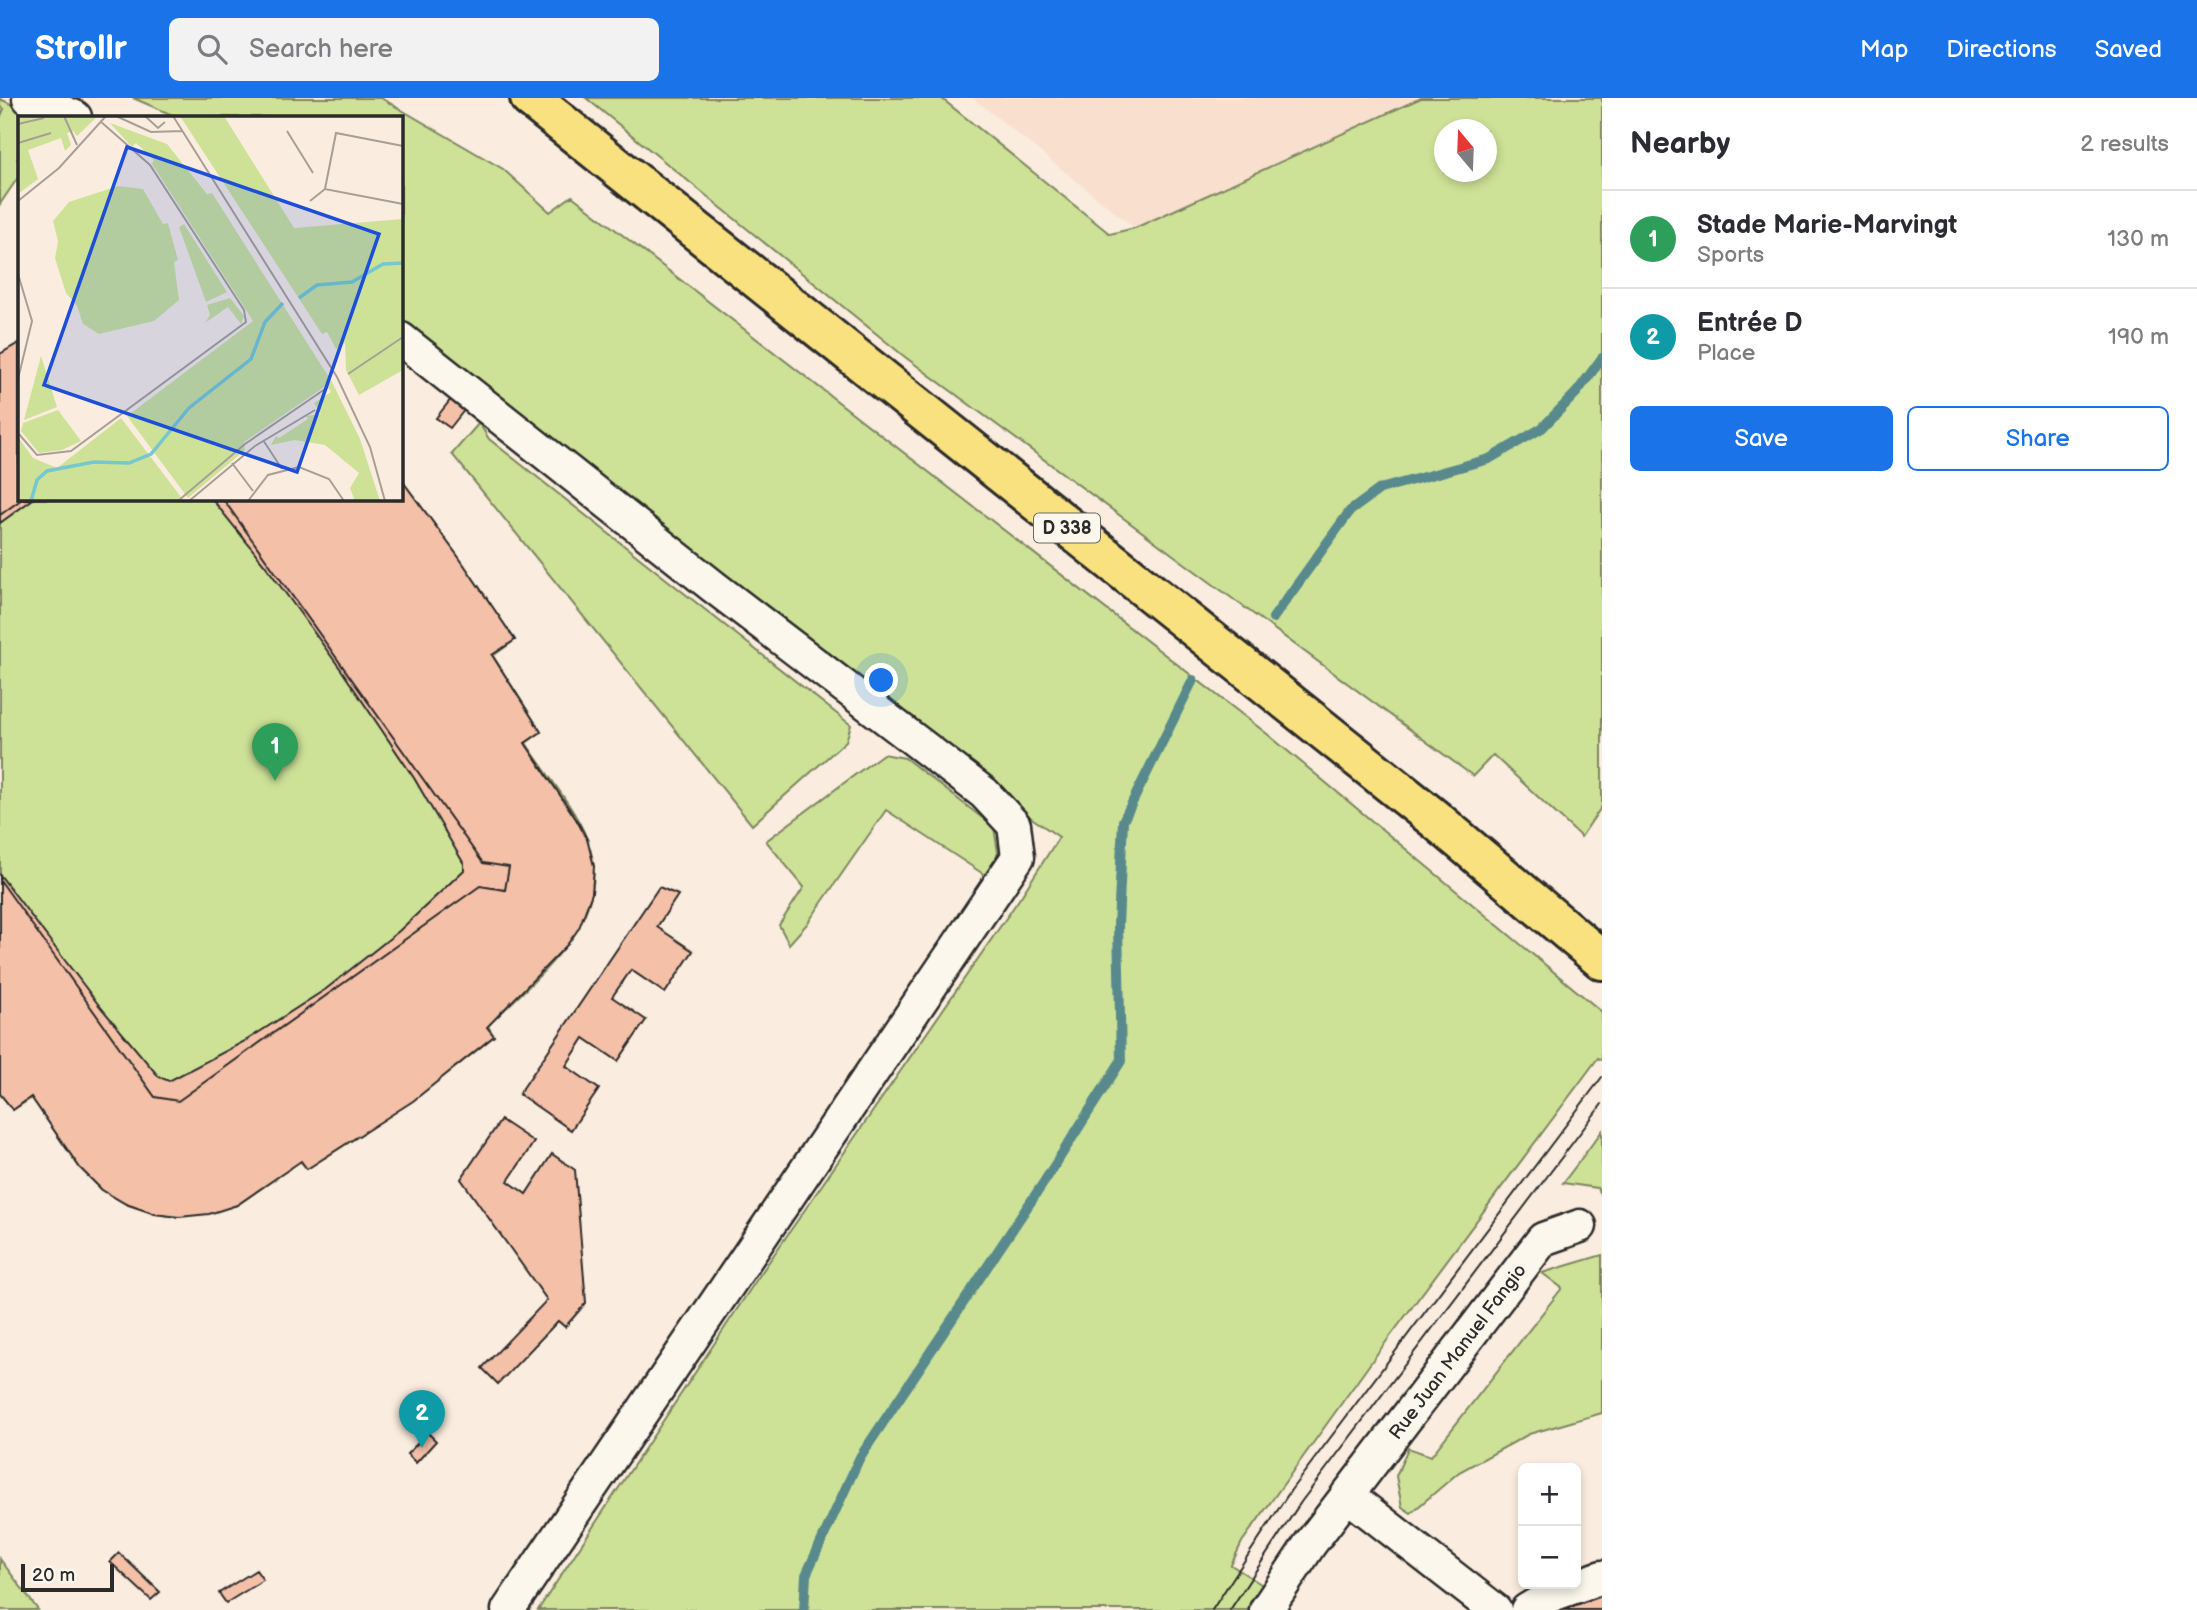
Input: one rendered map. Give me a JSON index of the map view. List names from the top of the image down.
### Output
{
  "streets": {
    "main road": ["D 338"],
    "street": ["Rue Juan Manuel Fangio"]
  },
  "scale_bar": "20 m",
  "north": "top",
  "page": {
    "header": "Strollr",
    "search": "Search here",
    "nav": ["Map", "Directions", "Saved"],
    "heading": ["Nearby", "2 results"],
    "list": [
      {
        "mark": "1",
        "name": "Stade Marie-Marvingt",
        "note": "Sports",
        "value": "130 m"
      },
      {
        "mark": "2",
        "name": "Entrée D",
        "note": "Place",
        "value": "190 m"
      }
    ],
    "buttons": ["Save", "Share"],
    "pins": ["1", "2"],
    "map_buttons": ["+", "−"],
    "scale": "20 m"
  }
}
